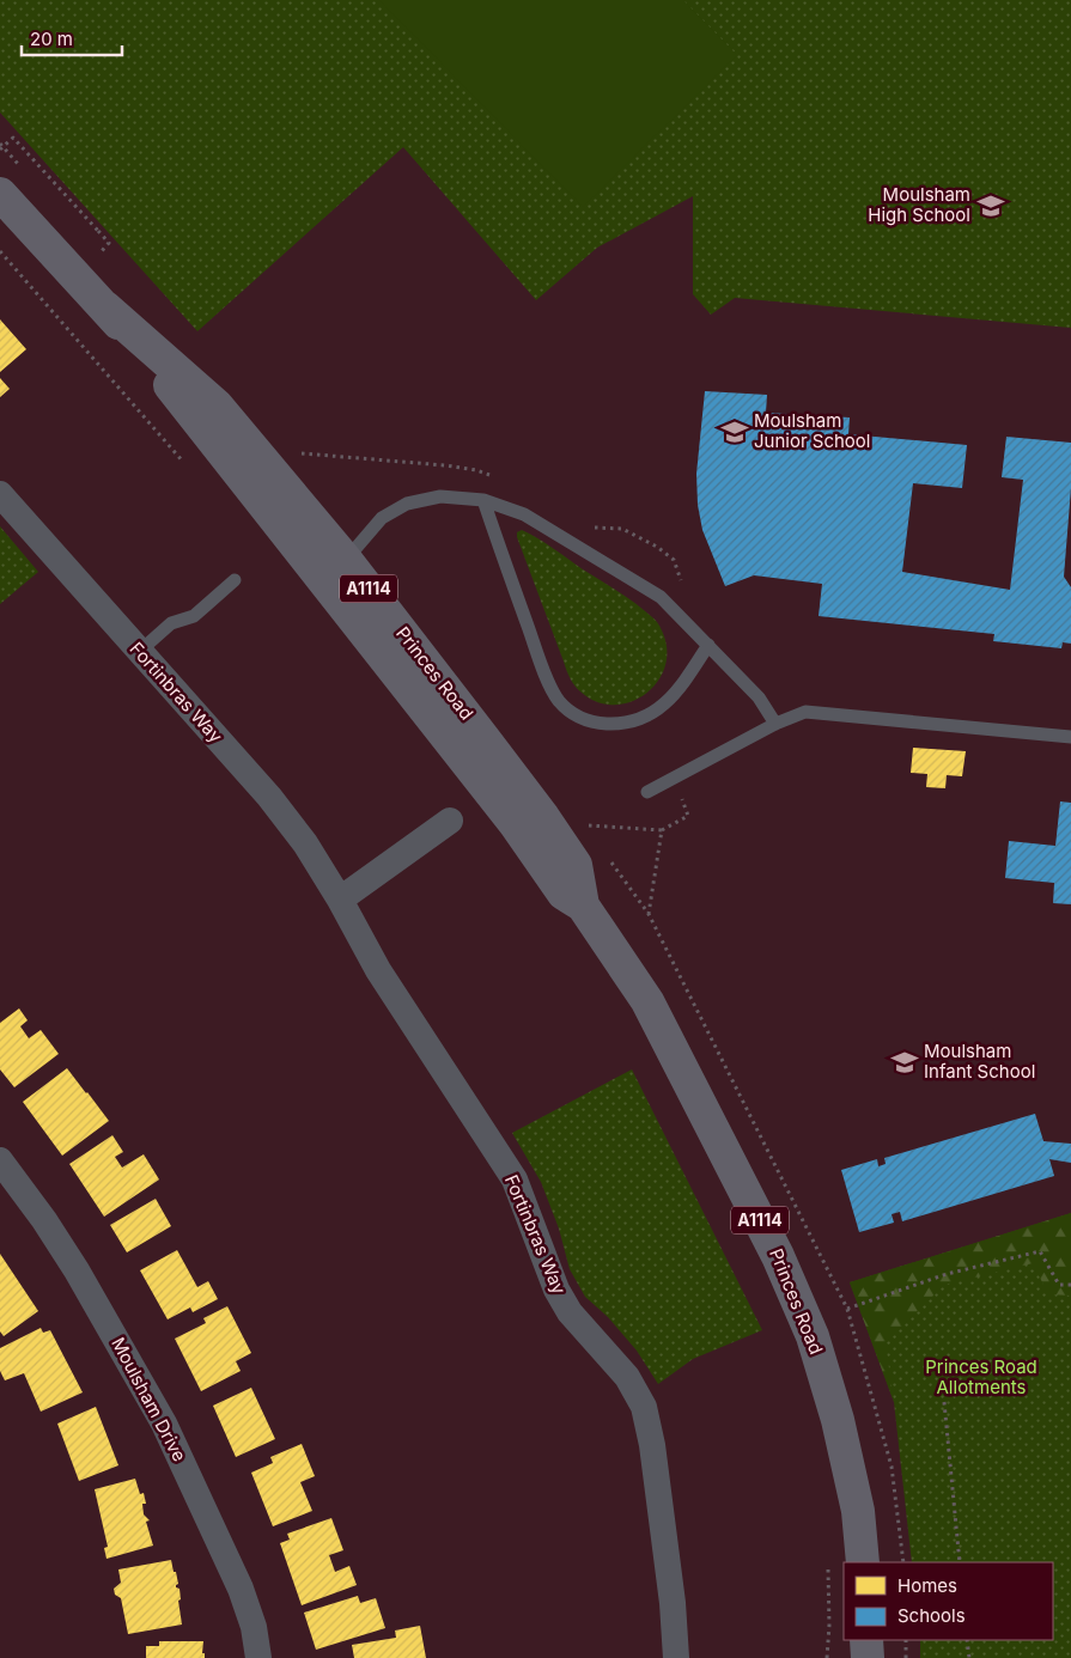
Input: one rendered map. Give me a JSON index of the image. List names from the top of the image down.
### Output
{
  "streets": {
    "main road": ["A1114", "Princes Road"],
    "street": ["Fortinbras Way", "Moulsham Drive"]
  },
  "parks": ["Princes Road Allotments"],
  "places": {
    "school or university": ["Moulsham High School", "Moulsham Junior School", "Moulsham Infant School"]
  },
  "legend": ["Homes", "Schools"],
  "scale_bar": "20 m"
}
